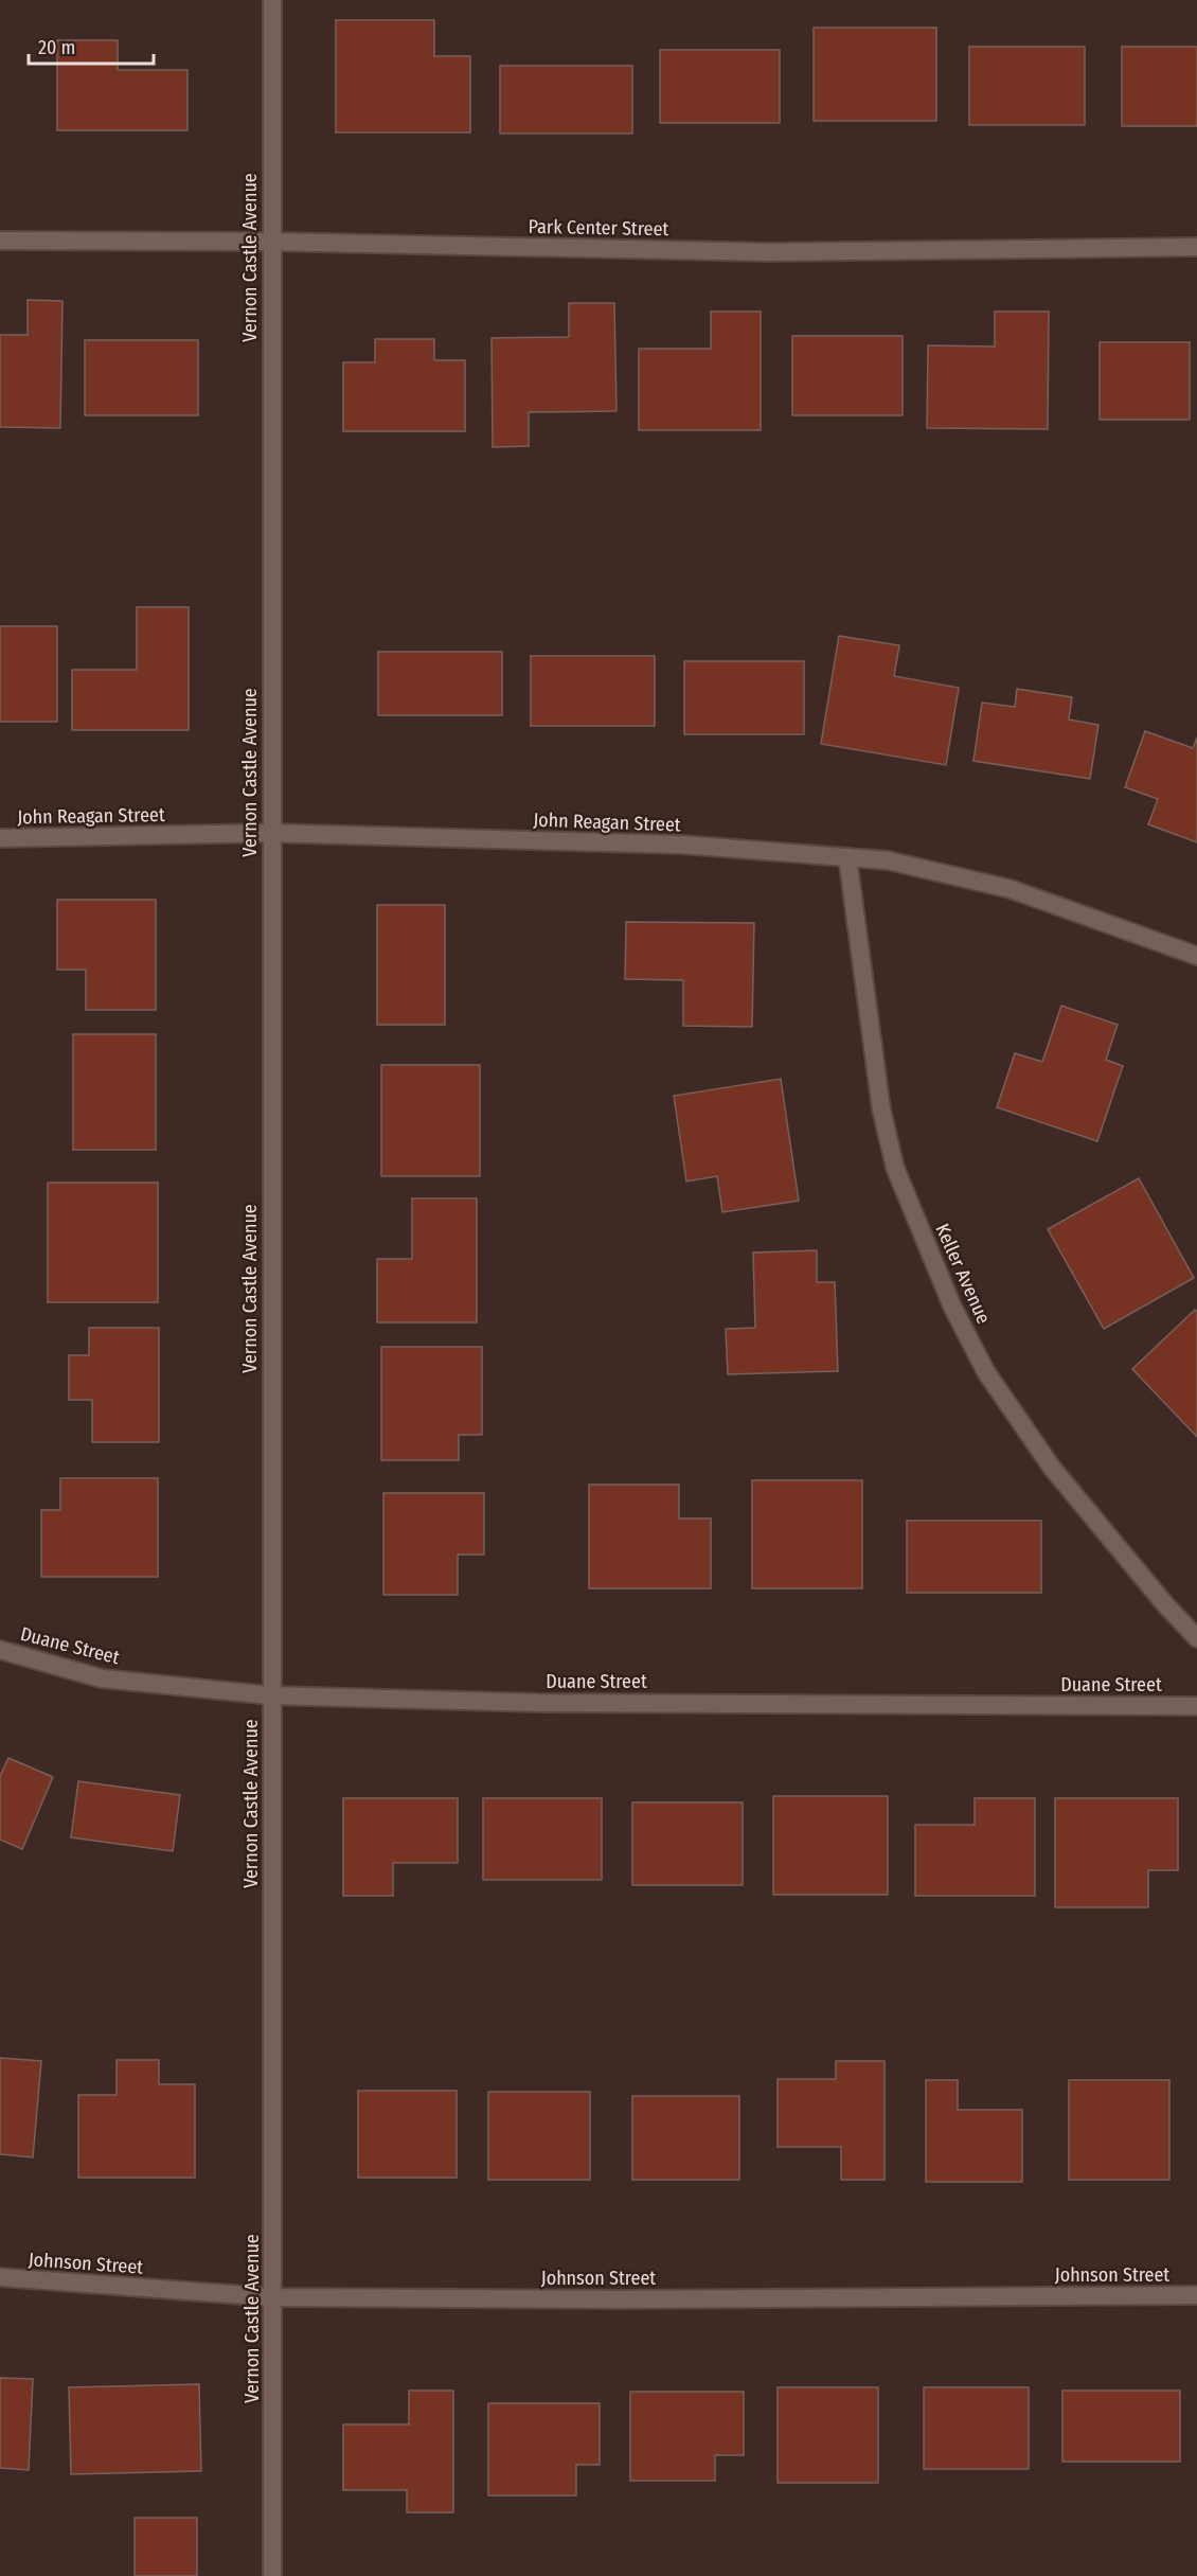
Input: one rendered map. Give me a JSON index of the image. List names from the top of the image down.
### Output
{
  "streets": {
    "street": [
      "Park Center Street",
      "Vernon Castle Avenue",
      "John Reagan Street",
      "Keller Avenue",
      "Duane Street",
      "Johnson Street"
    ]
  },
  "crossings": [
    ["Park Center Street", "Vernon Castle Avenue"],
    ["Vernon Castle Avenue", "John Reagan Street"],
    ["Vernon Castle Avenue", "Duane Street"],
    ["Vernon Castle Avenue", "Johnson Street"],
    ["John Reagan Street", "Keller Avenue"]
  ],
  "scale_bar": "20 m"
}
